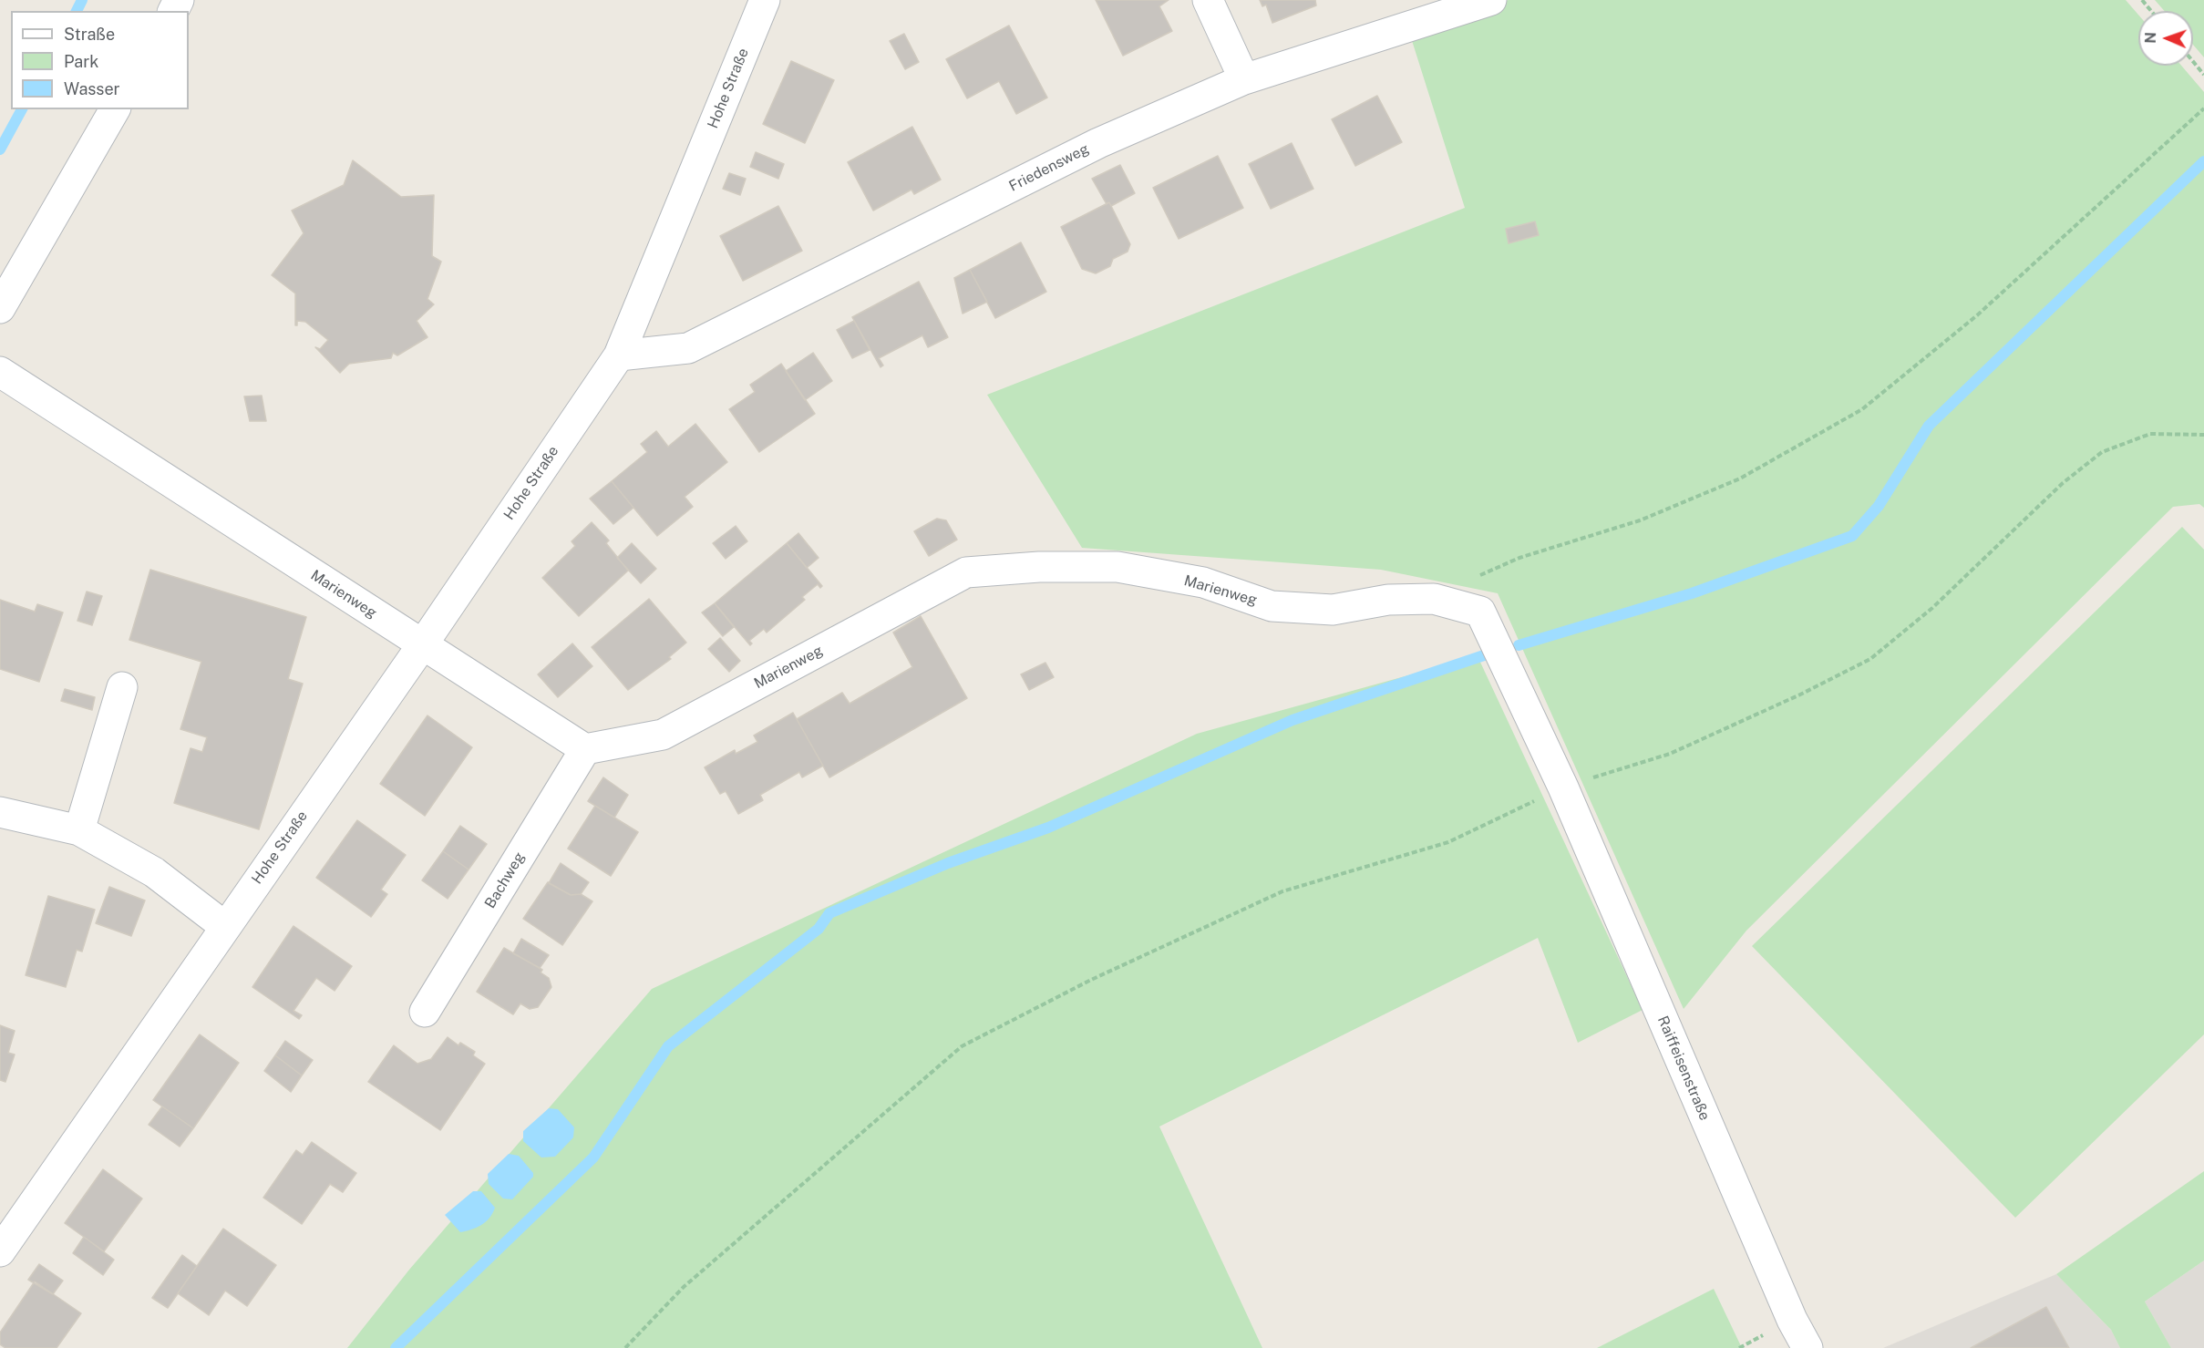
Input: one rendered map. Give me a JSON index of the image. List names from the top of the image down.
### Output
{
  "streets": {
    "street": [
      "Hohe Straße",
      "Friedensweg",
      "Marienweg",
      "Bachweg",
      "Raiffeisenstraße"
    ]
  },
  "crossings": [
    ["Hohe Straße", "Friedensweg"],
    ["Hohe Straße", "Marienweg"],
    ["Marienweg", "Bachweg"]
  ],
  "legend": ["Straße", "Park", "Wasser"],
  "north": "left"
}
